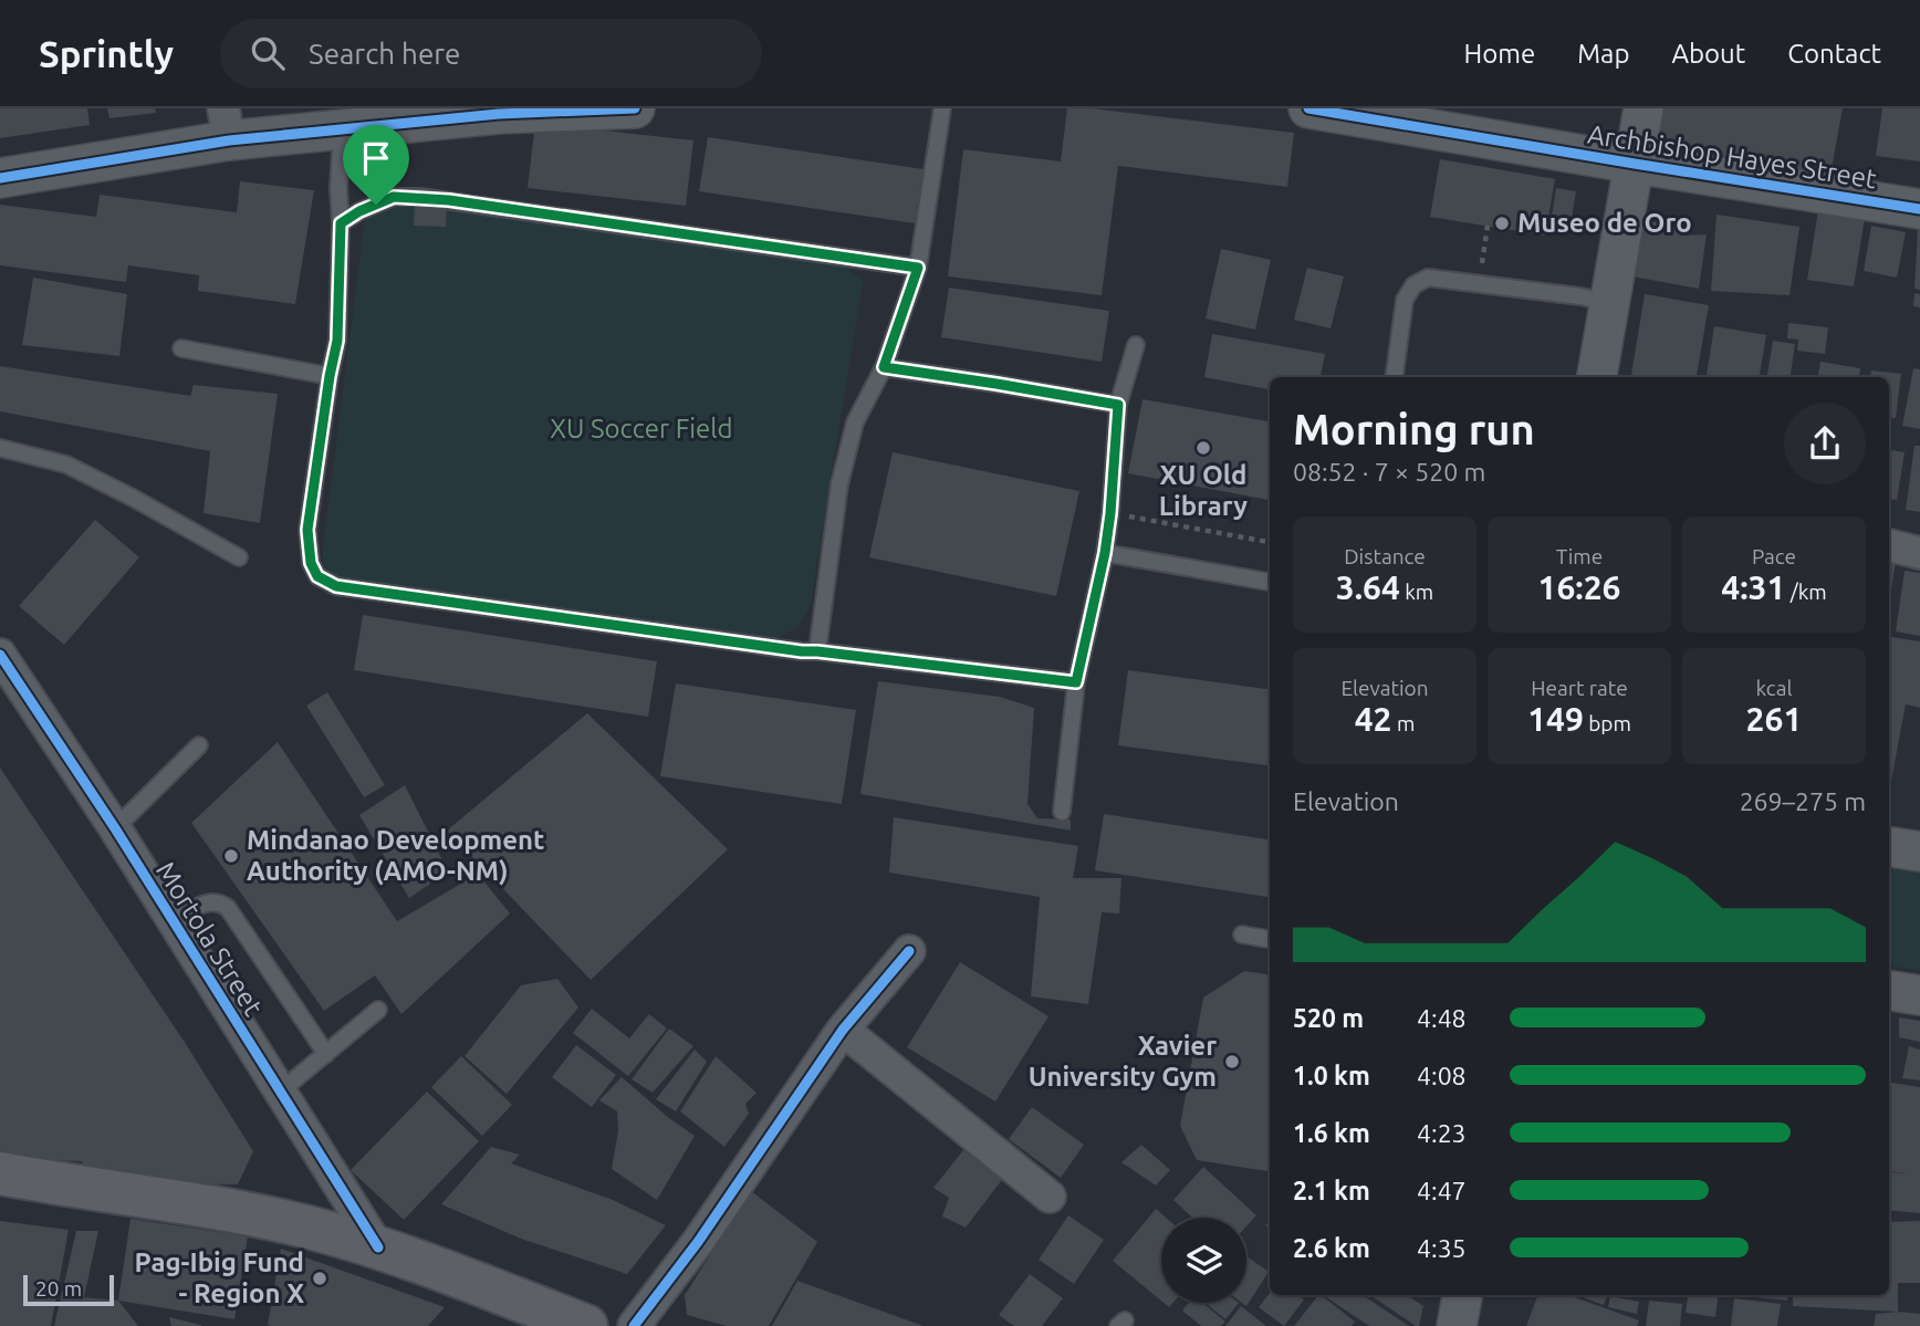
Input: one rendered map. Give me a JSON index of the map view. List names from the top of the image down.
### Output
{
  "streets": {
    "street": ["Archbishop Hayes Street", "Mortola Street"]
  },
  "parks": ["XU Soccer Field"],
  "places": [
    "Museo de Oro",
    "XU Old Library",
    "Mindanao Development Authority (AMO-NM)",
    "Xavier University Gym",
    "Pag-Ibig Fund - Region X"
  ],
  "scale_bar": "20 m",
  "page": {
    "header": "Sprintly",
    "search": "Search here",
    "nav": [
      "Home",
      "Map",
      "About",
      "Contact"
    ],
    "heading": ["Morning run", "08:52 · 7 × 520 m"],
    "stats": [
      ["Distance", "3.64 km"],
      ["Time", "16:26"],
      ["Pace", "4:31 /km"],
      ["Elevation", "42 m"],
      ["Heart rate", "149 bpm"],
      ["kcal", "261"]
    ],
    "chart": ["Elevation", "269–275 m"],
    "list": [
      {
        "name": "520 m",
        "note": "4:48"
      },
      {
        "name": "1.0 km",
        "note": "4:08"
      },
      {
        "name": "1.6 km",
        "note": "4:23"
      },
      {
        "name": "2.1 km",
        "note": "4:47"
      },
      {
        "name": "2.6 km",
        "note": "4:35"
      }
    ],
    "scale": "20 m"
  }
}
